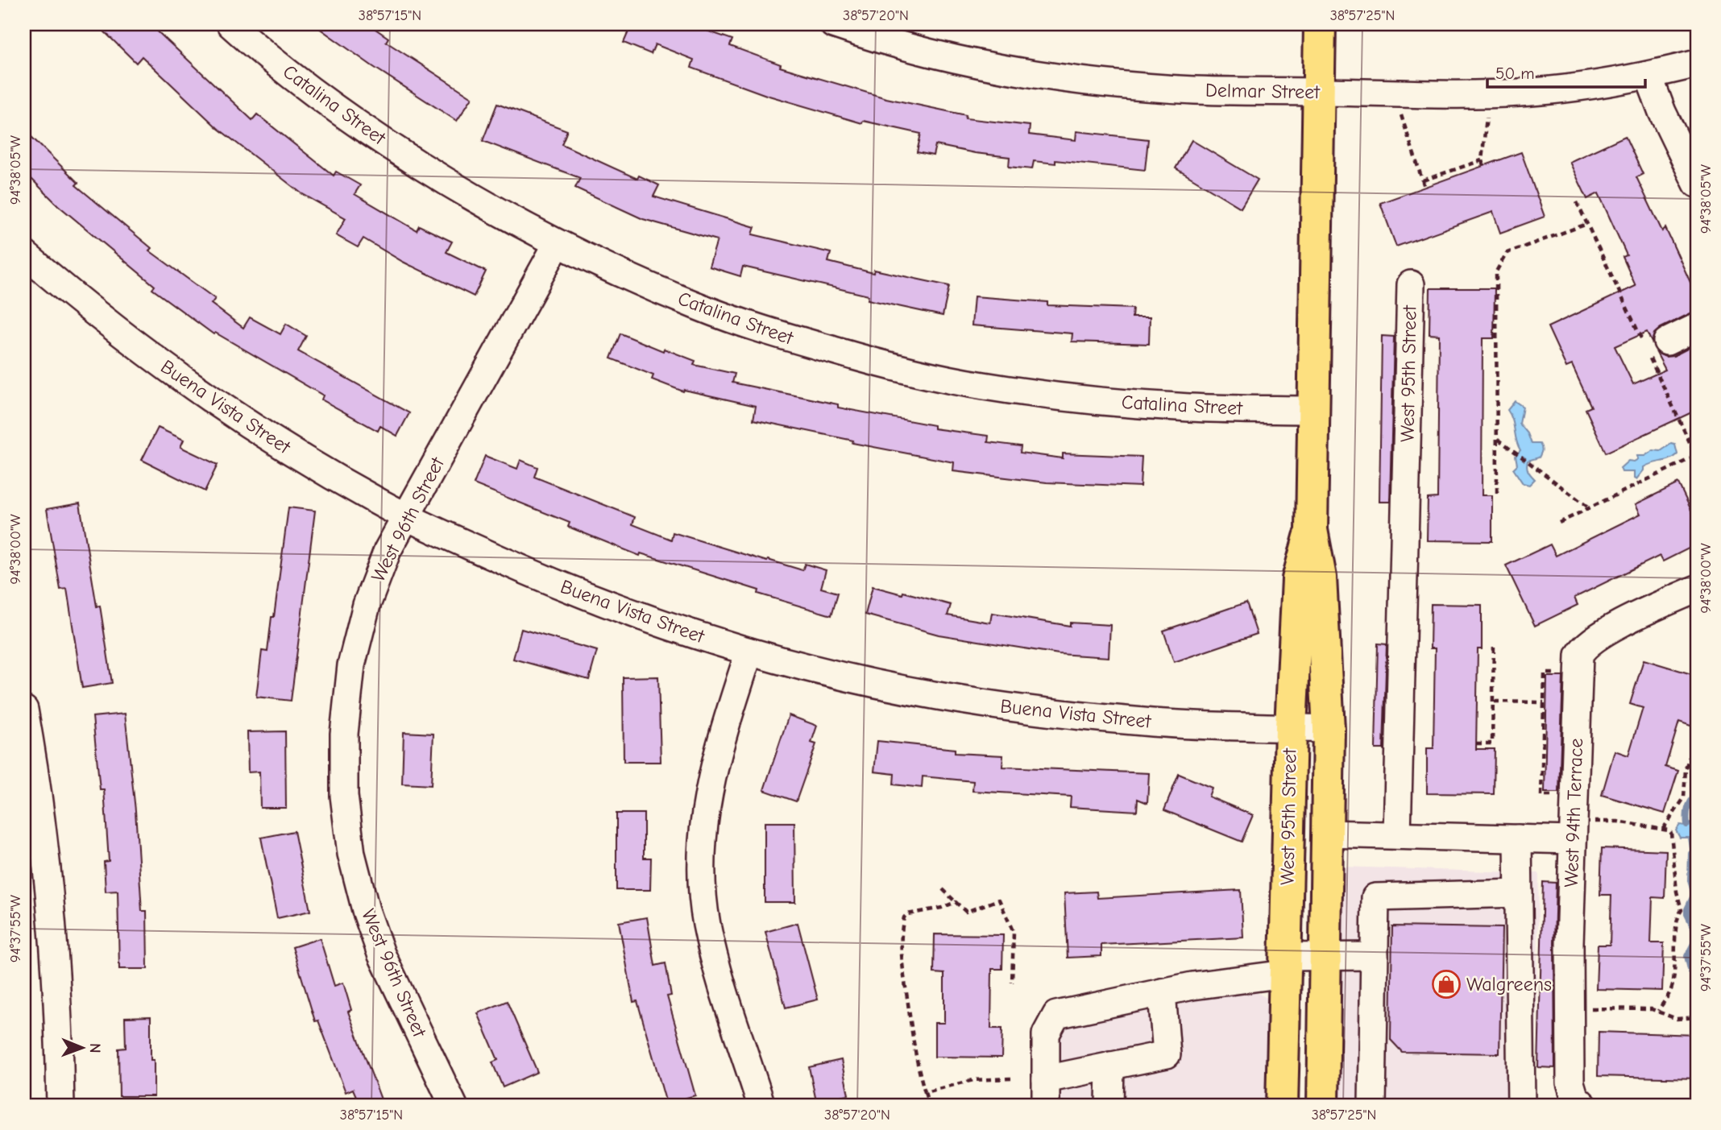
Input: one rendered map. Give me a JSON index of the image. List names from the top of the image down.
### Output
{
  "streets": {
    "main road": ["West 95th Street"],
    "street": [
      "Delmar Street",
      "Catalina Street",
      "Buena Vista Street",
      "West 96th Street",
      "West 94th Terrace"
    ]
  },
  "crossings": [
    ["Delmar Street", "West 95th Street"],
    ["Catalina Street", "West 95th Street"],
    ["Catalina Street", "West 96th Street"],
    ["West 95th Street", "Buena Vista Street"],
    ["Buena Vista Street", "West 96th Street"]
  ],
  "places": {
    "shop": ["Walgreens"]
  },
  "scale_bar": "50 m",
  "north": "right",
  "coordinates": [
    "38°57'15\"N",
    "38°57'20\"N",
    "38°57'25\"N",
    "94°38'05\"W",
    "94°38'00\"W",
    "94°37'55\"W"
  ]
}
